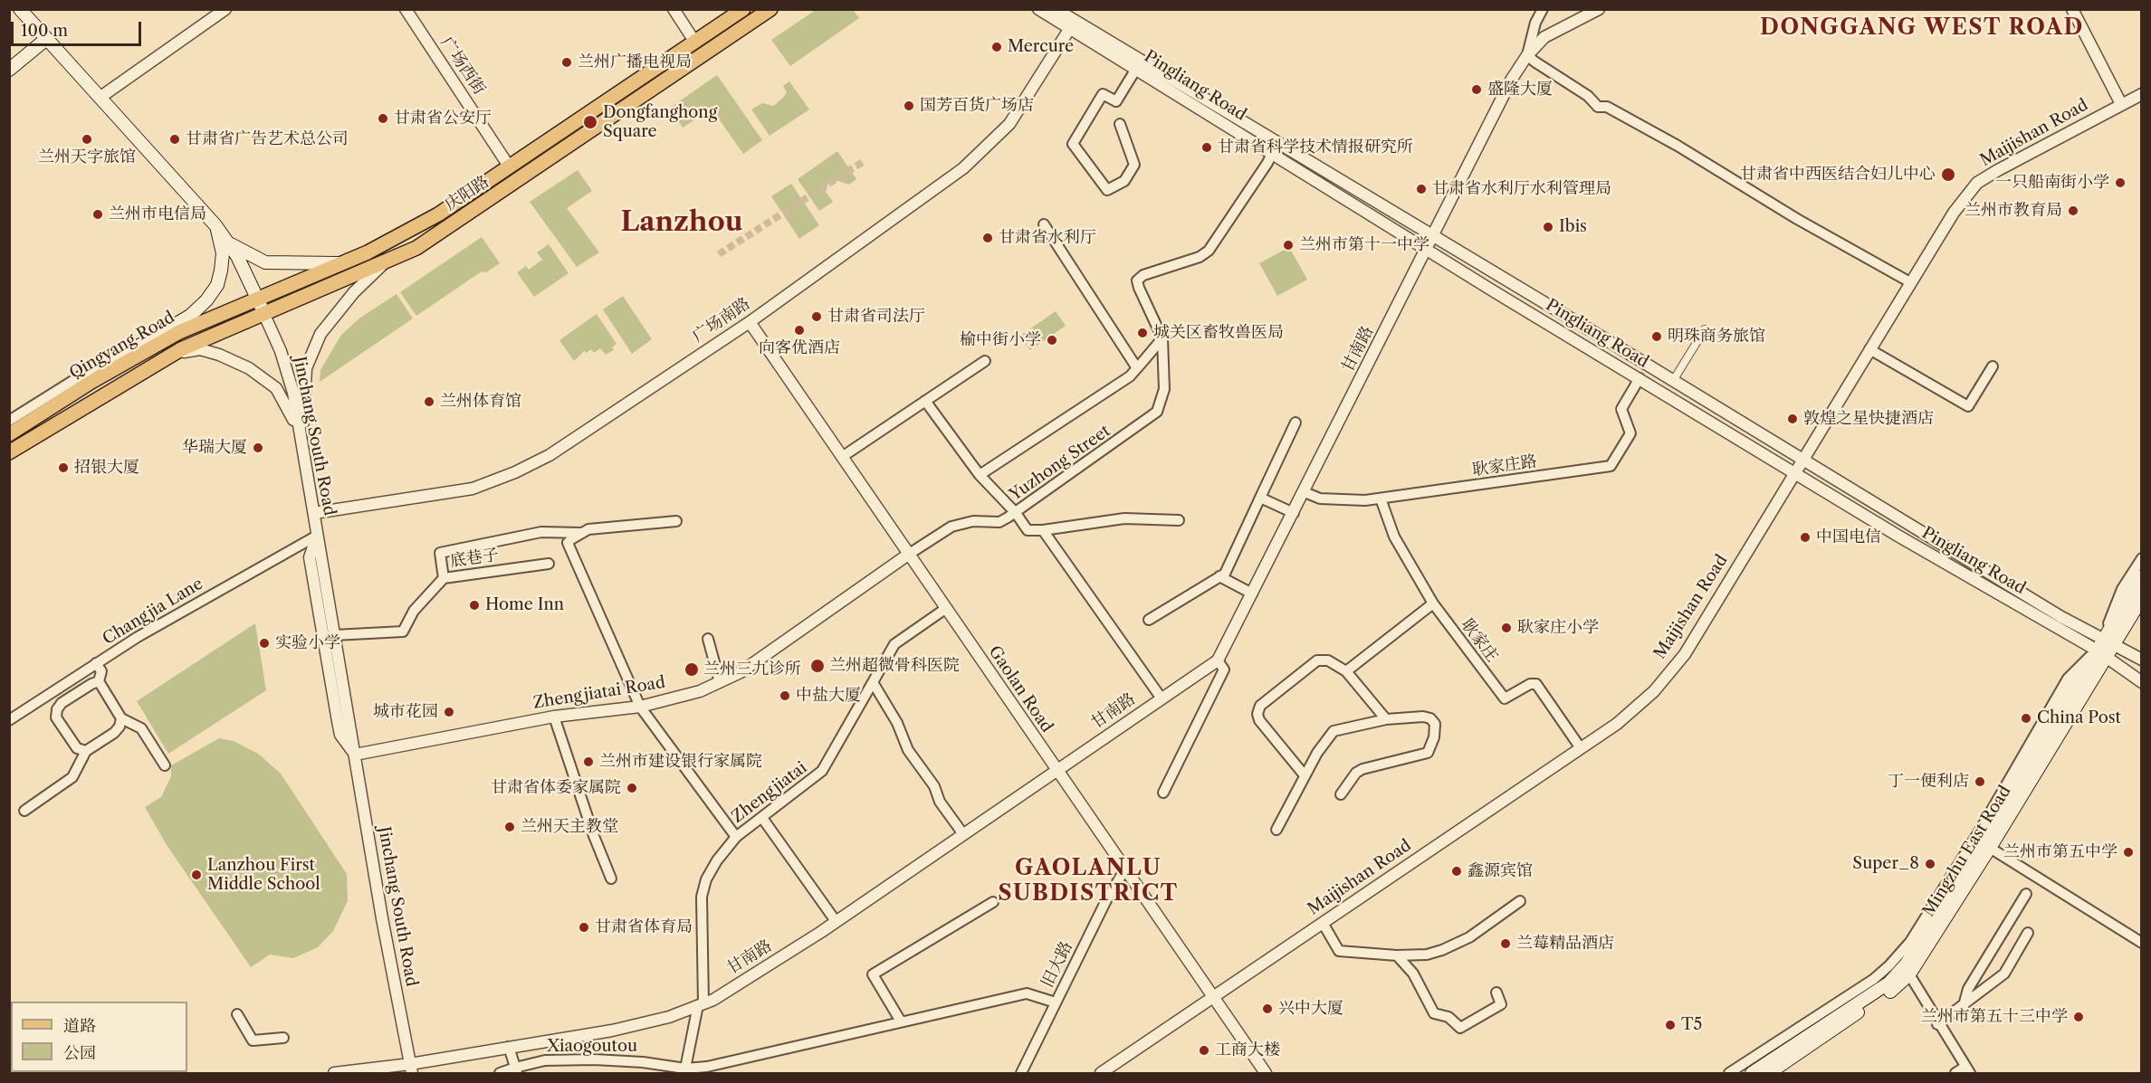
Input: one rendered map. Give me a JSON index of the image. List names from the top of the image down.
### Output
{
  "streets": {
    "main road": ["庆阳路", "Qingyang Road", "Mingzhu East Road"],
    "street": [
      "广场西街",
      "Pingliang Road",
      "Maijishan Road",
      "广场南路",
      "甘南路",
      "Jinchang South Road",
      "Yuzhong Street",
      "耿家庄路",
      "底巷子",
      "Changjia Lane",
      "耿家庄",
      "Gaolan Road",
      "Zhengjiatai Road",
      "Zhengjiatai",
      "旧大路",
      "Xiaogoutou"
    ]
  },
  "crossings": [
    ["广场西街", "庆阳路"],
    ["Pingliang Road", "Maijishan Road"],
    ["Pingliang Road", "广场南路"],
    ["Pingliang Road", "甘南路"],
    ["Pingliang Road", "Yuzhong Street"],
    ["Pingliang Road", "耿家庄路"],
    ["Pingliang Road", "Mingzhu East Road"],
    ["Maijishan Road", "耿家庄"],
    ["Maijishan Road", "Gaolan Road"],
    ["庆阳路", "Qingyang Road"],
    ["庆阳路", "Jinchang South Road"],
    ["广场南路", "Jinchang South Road"],
    ["广场南路", "Gaolan Road"],
    ["Qingyang Road", "Jinchang South Road"],
    ["甘南路", "Jinchang South Road"],
    ["甘南路", "耿家庄路"],
    ["甘南路", "Gaolan Road"],
    ["甘南路", "Zhengjiatai"],
    ["Jinchang South Road", "底巷子"],
    ["Jinchang South Road", "Changjia Lane"],
    ["Jinchang South Road", "Zhengjiatai Road"],
    ["Yuzhong Street", "Gaolan Road"],
    ["Yuzhong Street", "Zhengjiatai Road"],
    ["耿家庄路", "耿家庄"],
    ["Gaolan Road", "Zhengjiatai Road"],
    ["Gaolan Road", "Zhengjiatai"],
    ["Gaolan Road", "旧大路"],
    ["Zhengjiatai", "Xiaogoutou"],
    ["旧大路", "Xiaogoutou"]
  ],
  "districts": ["DONGGANG WEST ROAD", "Lanzhou", "GAOLANLU SUBDISTRICT"],
  "places": [
    "Mercure",
    "兰州广播电视局",
    "盛隆大厦",
    "国芳百货广场店",
    "甘肃省公安厅",
    "Dongfanghong Square",
    "兰州天字旅馆",
    "甘肃省广告艺术总公司",
    "甘肃省科学技术情报研究所",
    "甘肃省中西医结合妇儿中心",
    "一只船南街小学",
    "甘肃省水利厅水利管理局",
    "兰州市教育局",
    "兰州市电信局",
    "Ibis",
    "甘肃省水利厅",
    "兰州市第十一中学",
    "甘肃省司法厅",
    "向客优酒店",
    "城关区畜牧兽医局",
    "明珠商务旅馆",
    "榆中街小学",
    "兰州体育馆",
    "敦煌之星快捷酒店",
    "华瑞大厦",
    "招银大厦",
    "中国电信",
    "Home Inn",
    "耿家庄小学",
    "实验小学",
    "兰州超微骨科医院",
    "兰州三九诊所",
    "中盐大厦",
    "城市花园",
    "China Post",
    "兰州市建设银行家属院",
    "丁一便利店",
    "甘肃省体委家属院",
    "兰州天主教堂",
    "兰州市第五中学",
    "Super_8",
    "鑫源宾馆",
    "Lanzhou First Middle School",
    "甘肃省体育局",
    "兰莓精品酒店",
    "兴中大厦",
    "兰州市第五十三中学",
    "T5",
    "工商大楼"
  ],
  "legend": ["道路", "公园"],
  "scale_bar": "100 m"
}
